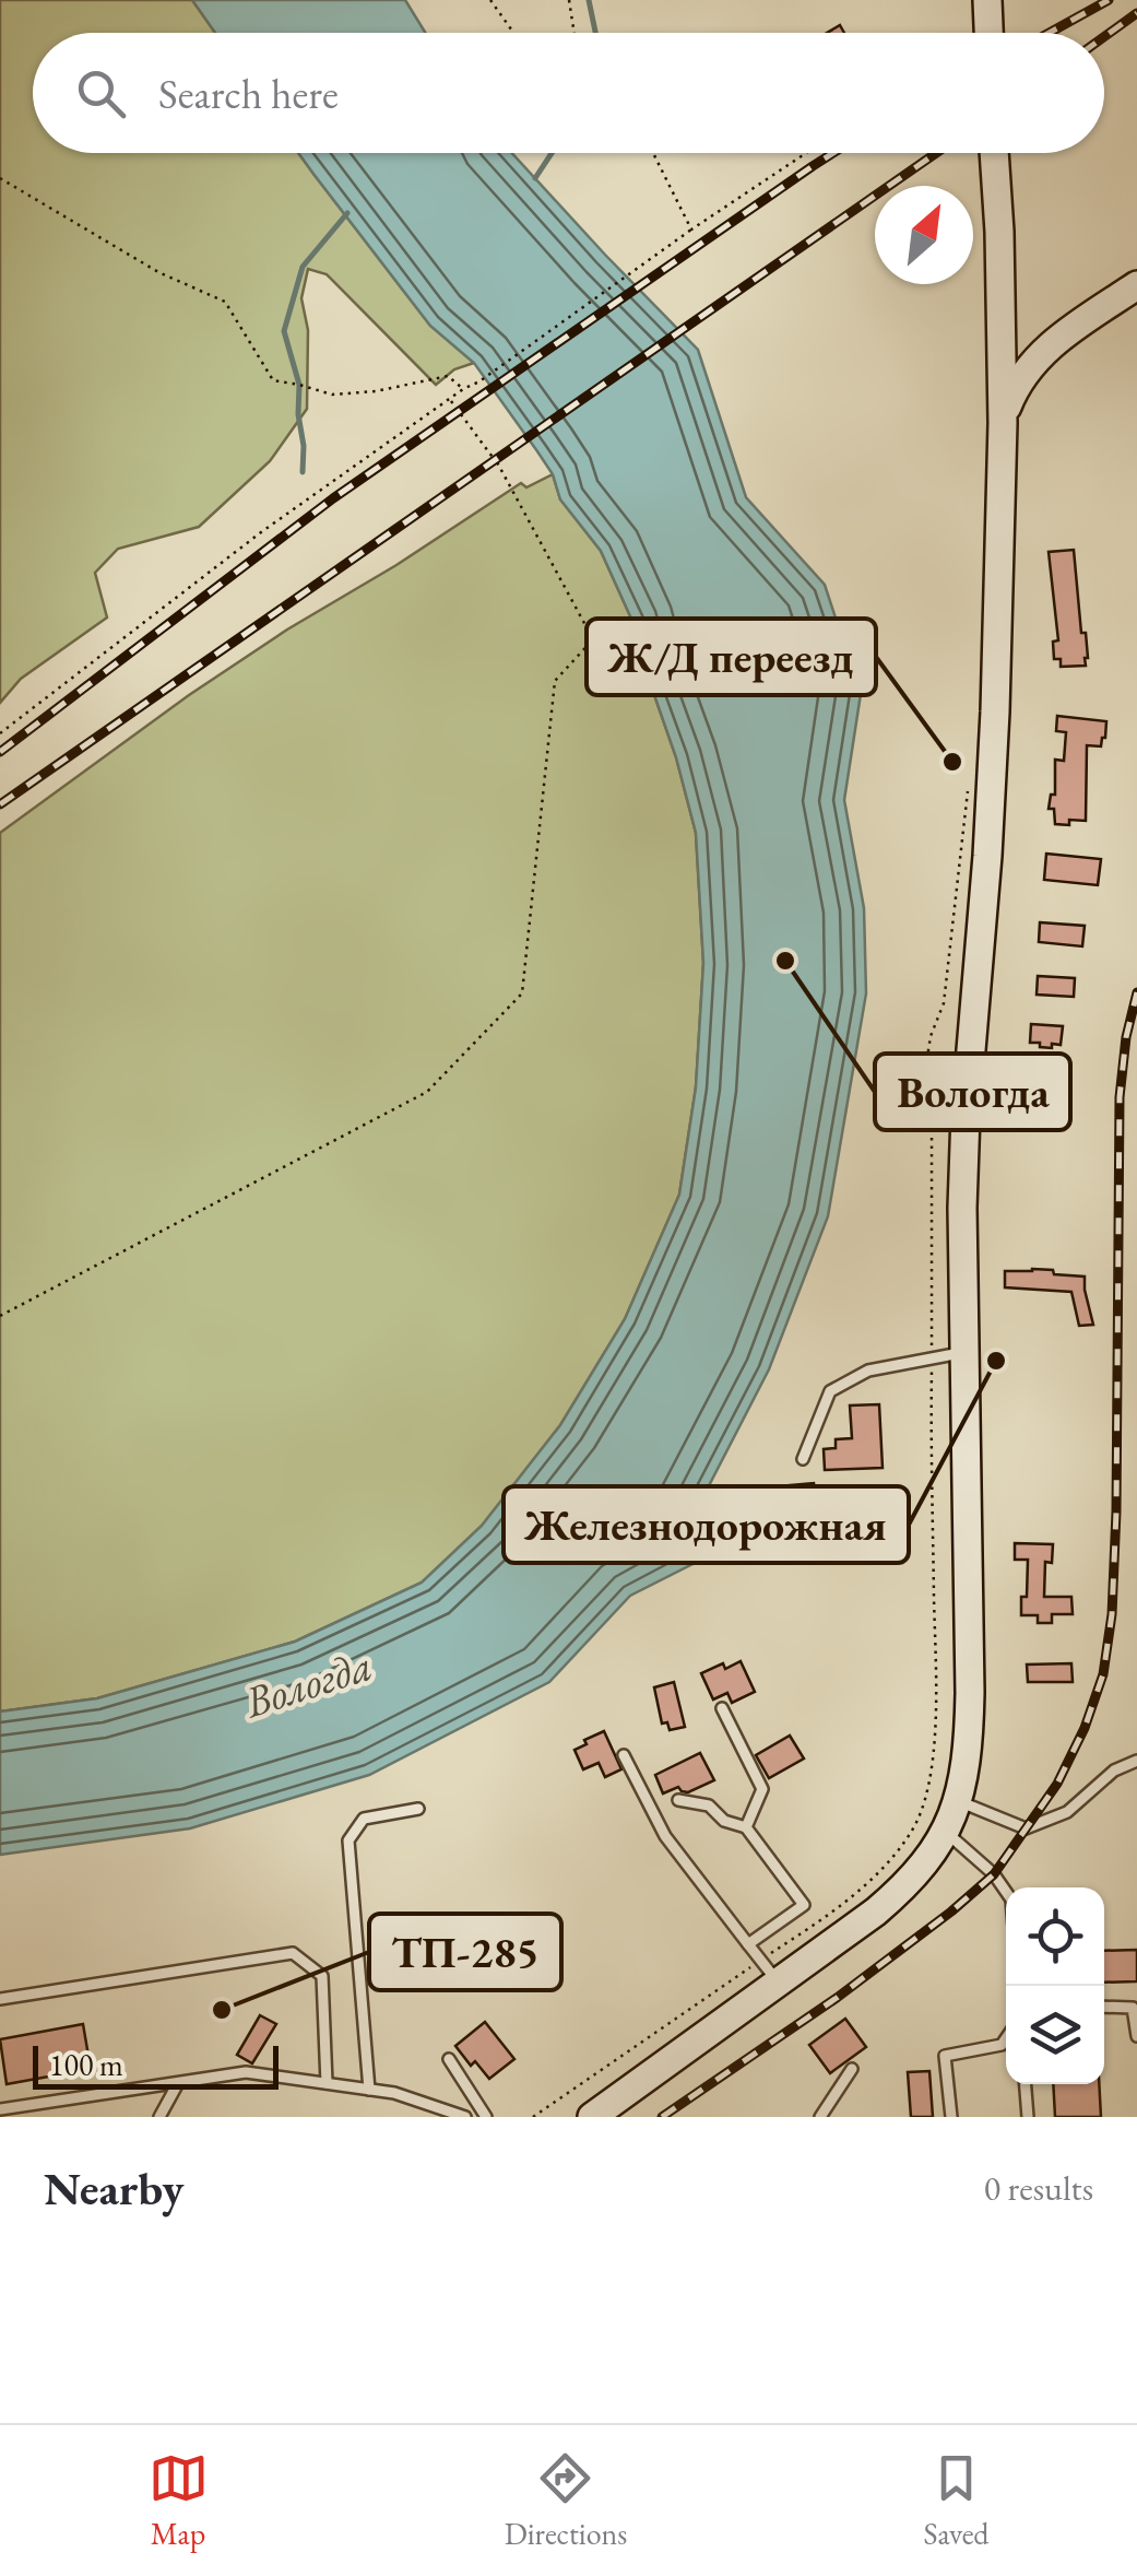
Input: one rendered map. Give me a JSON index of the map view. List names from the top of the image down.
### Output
{
  "water": ["Вологда"],
  "places": [
    "Ж/Д переезд",
    "Вологда",
    "Железнодорожная",
    "ТП-285"
  ],
  "scale_bar": "100 m",
  "north": "top right",
  "page": {
    "search": "Search here",
    "scale": "100 m",
    "heading": ["Nearby", "0 results"],
    "nav": ["Map", "Directions", "Saved"]
  }
}
